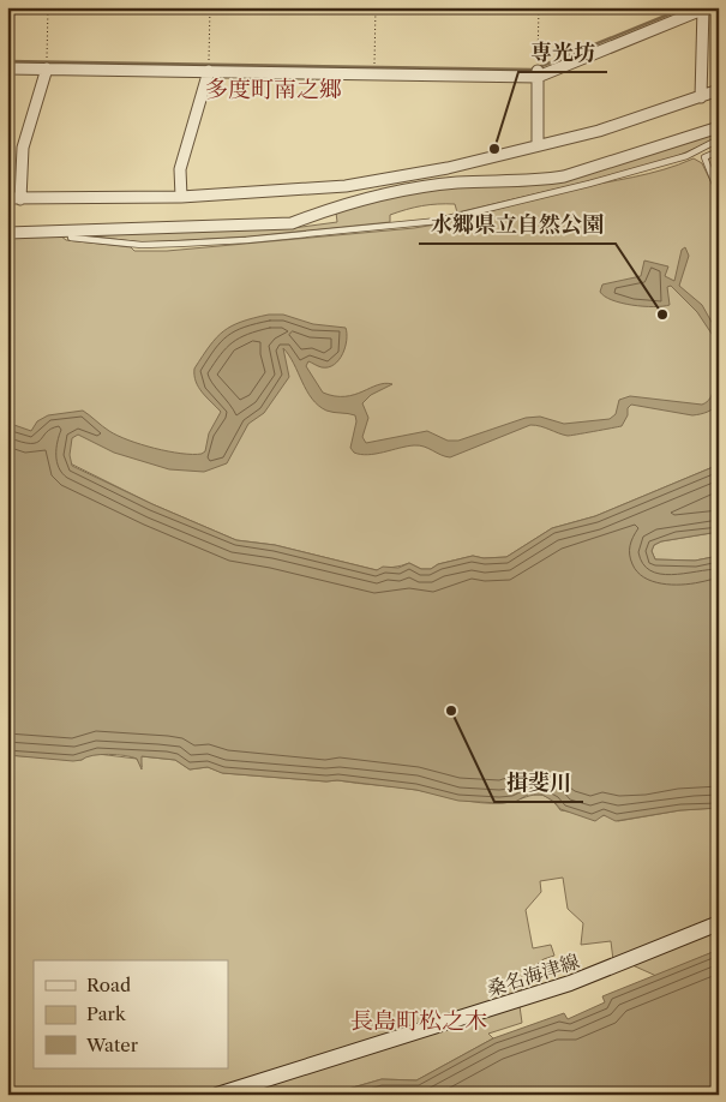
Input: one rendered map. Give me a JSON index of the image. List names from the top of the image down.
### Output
{
  "streets": {
    "main road": ["桑名海津線"]
  },
  "districts": ["多度町南之郷", "長島町松之木"],
  "places": ["専光坊", "水郷県立自然公園", "揖斐川"],
  "legend": ["Road", "Park", "Water"]
}
